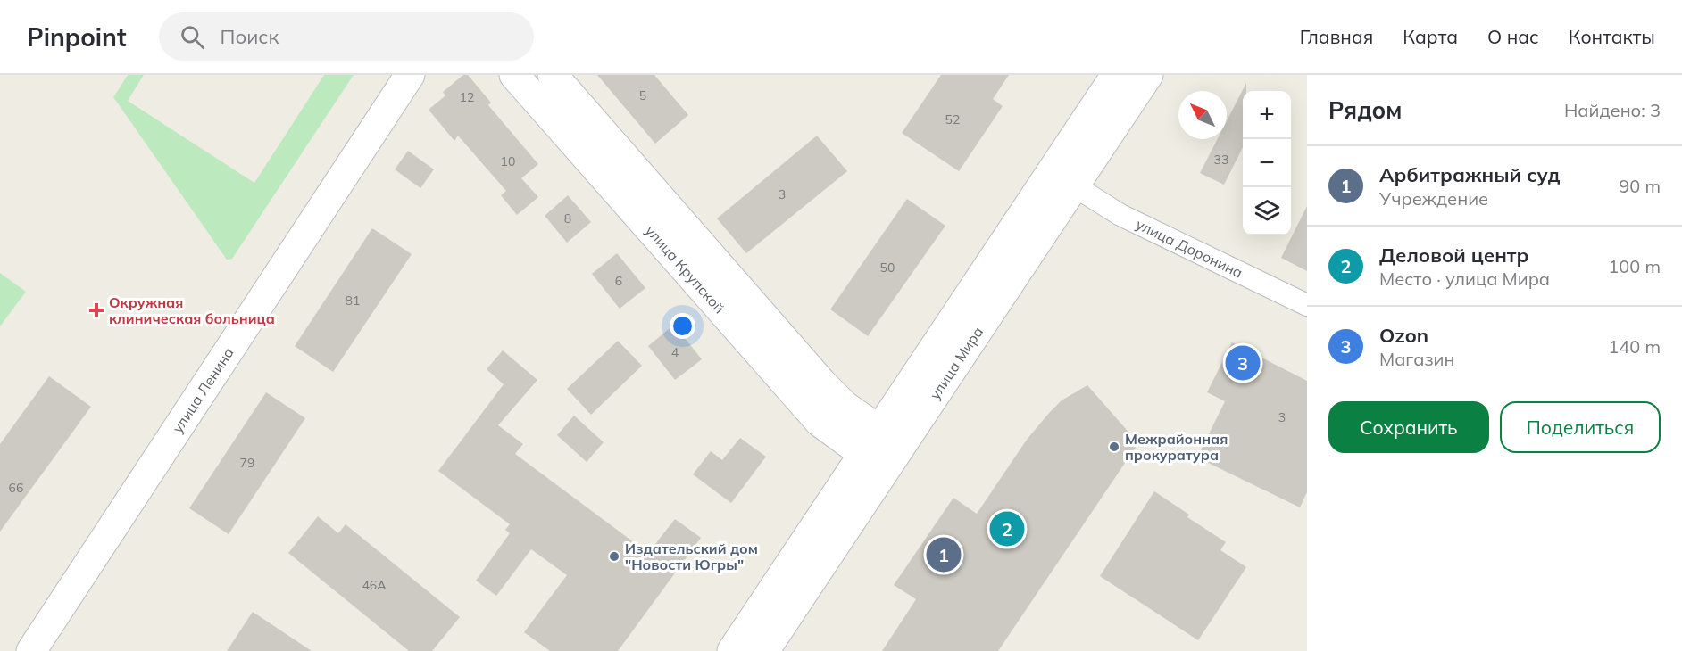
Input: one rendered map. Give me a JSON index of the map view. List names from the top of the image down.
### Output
{
  "streets": {
    "main road": ["улица Крупской", "улица Мира", "улица Ленина"],
    "street": ["улица Доронина"]
  },
  "crossings": [
    ["улица Доронина", "улица Мира"],
    ["улица Крупской", "улица Мира"]
  ],
  "places": {
    "health": ["Окружная клиническая больница"],
    "other": ["Межрайонная прокуратура", "Издательский дом \"Новости Югры\""]
  },
  "house_numbers": [
    "5",
    "12",
    "52",
    "33",
    "10",
    "3",
    "8",
    "50",
    "6",
    "81",
    "4",
    "3",
    "79",
    "66",
    "46А"
  ],
  "north": "top left",
  "page": {
    "header": "Pinpoint",
    "search": "Поиск",
    "nav": [
      "Главная",
      "Карта",
      "О нас",
      "Контакты"
    ],
    "heading": ["Рядом", "Найдено: 3"],
    "map_buttons": ["+", "−"],
    "list": [
      {
        "mark": "1",
        "name": "Арбитражный суд",
        "note": "Учреждение",
        "value": "90 m"
      },
      {
        "mark": "2",
        "name": "Деловой центр",
        "note": "Место · улица Мира",
        "value": "100 m"
      },
      {
        "mark": "3",
        "name": "Ozon",
        "note": "Магазин",
        "value": "140 m"
      }
    ],
    "pins": ["3", "2", "1"],
    "buttons": ["Сохранить", "Поделиться"]
  }
}
